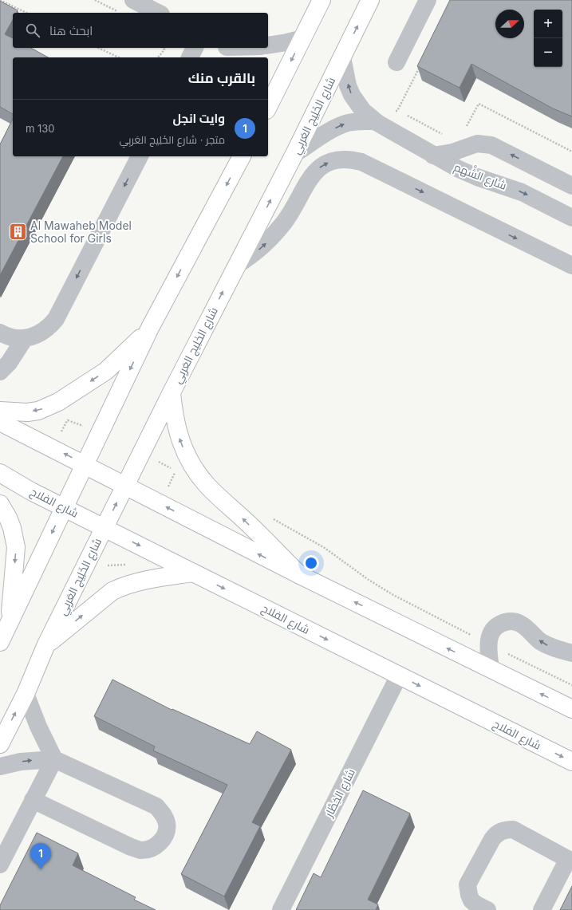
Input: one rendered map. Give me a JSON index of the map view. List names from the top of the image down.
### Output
{
  "streets": {
    "main road": ["شارع الخَلِيج العَربِي", "شارع الفلاح"],
    "street": ["شارع الشَّهم", "شارع الخِطَّار"]
  },
  "crossings": [
    ["شارع الخَلِيج العَربِي", "شارع الشَّهم"],
    ["شارع الخَلِيج العَربِي", "شارع الفلاح"],
    ["شارع الفلاح", "شارع الخِطَّار"]
  ],
  "places": {
    "building": ["Al Mawaheb Model School for Girls"]
  },
  "north": "right",
  "page": {
    "map_buttons": ["+", "−"],
    "search": "ابحث هنا",
    "heading": "بالقرب منك",
    "list": [
      {
        "mark": "1",
        "name": "وايت انجل",
        "note": "متجر · شارع الخَلِيج العَربِي",
        "value": "130 m"
      }
    ],
    "pins": "1"
  }
}
